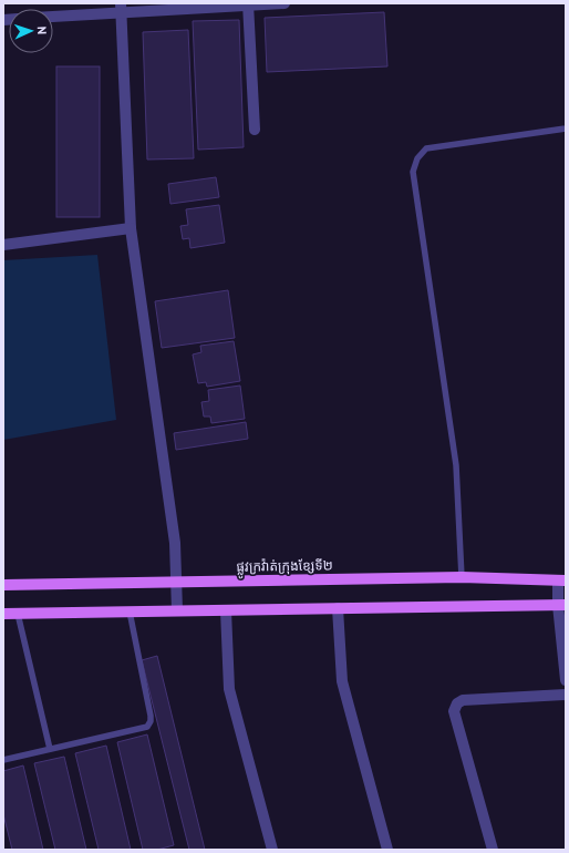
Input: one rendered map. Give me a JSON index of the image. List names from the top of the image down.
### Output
{
  "streets": {
    "main road": ["ផ្លូវក្រវ៉ាត់ក្រុងខ្សែទី២"]
  },
  "north": "right"
}
